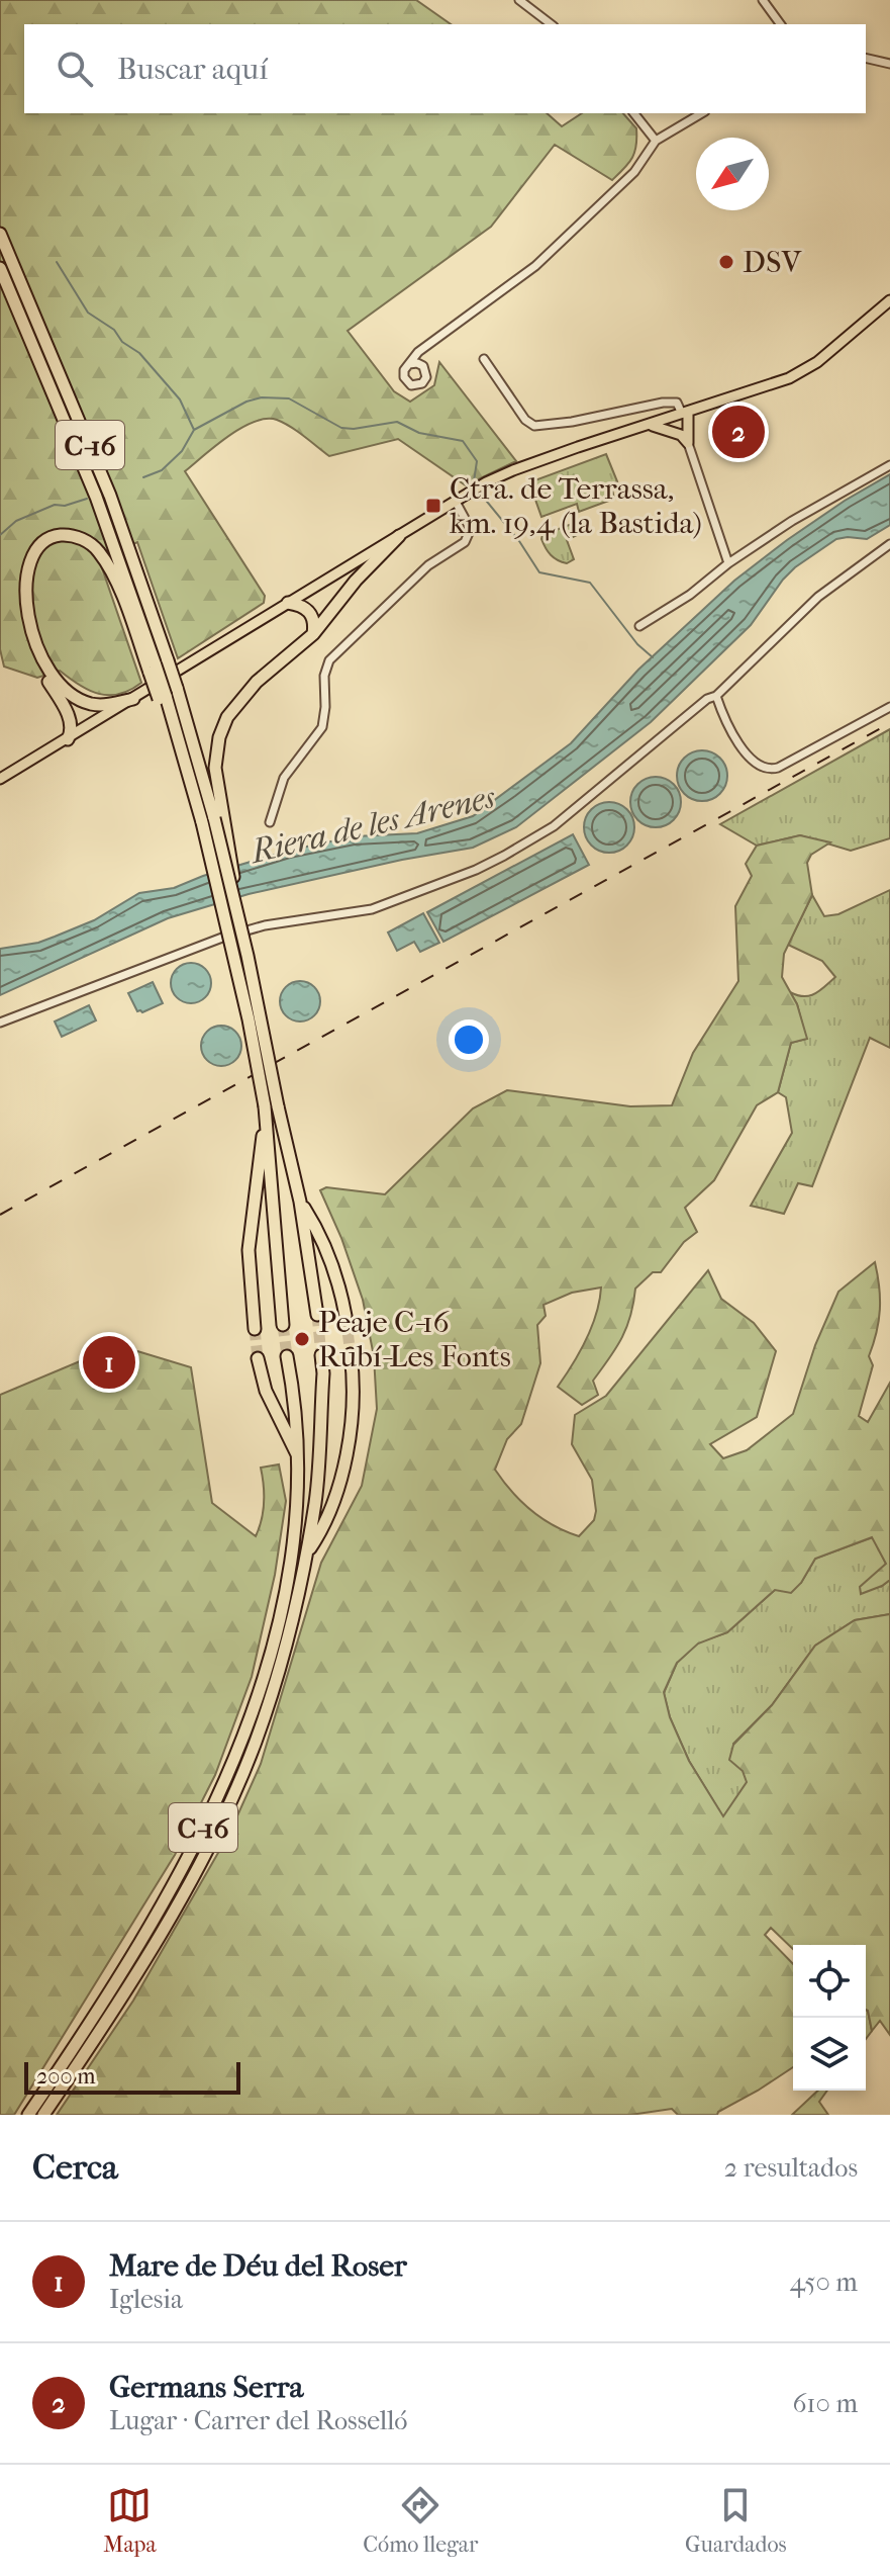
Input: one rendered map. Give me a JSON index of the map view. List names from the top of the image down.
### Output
{
  "streets": {
    "highway": ["C-16"]
  },
  "water": ["Riera de les Arenes"],
  "places": {
    "other": ["DSV", "Peaje C-16 Rubí-Les Fonts"],
    "transit": ["Ctra. de Terrassa, km. 19,4 (la Bastida)"]
  },
  "scale_bar": "200 m",
  "north": "bottom left",
  "page": {
    "search": "Buscar aquí",
    "pins": ["2", "1"],
    "scale": "200 m",
    "heading": ["Cerca", "2 resultados"],
    "list": [
      {
        "mark": "1",
        "name": "Mare de Déu del Roser",
        "note": "Iglesia",
        "value": "450 m"
      },
      {
        "mark": "2",
        "name": "Germans Serra",
        "note": "Lugar · Carrer del Rosselló",
        "value": "610 m"
      }
    ],
    "nav": ["Mapa", "Cómo llegar", "Guardados"]
  }
}
